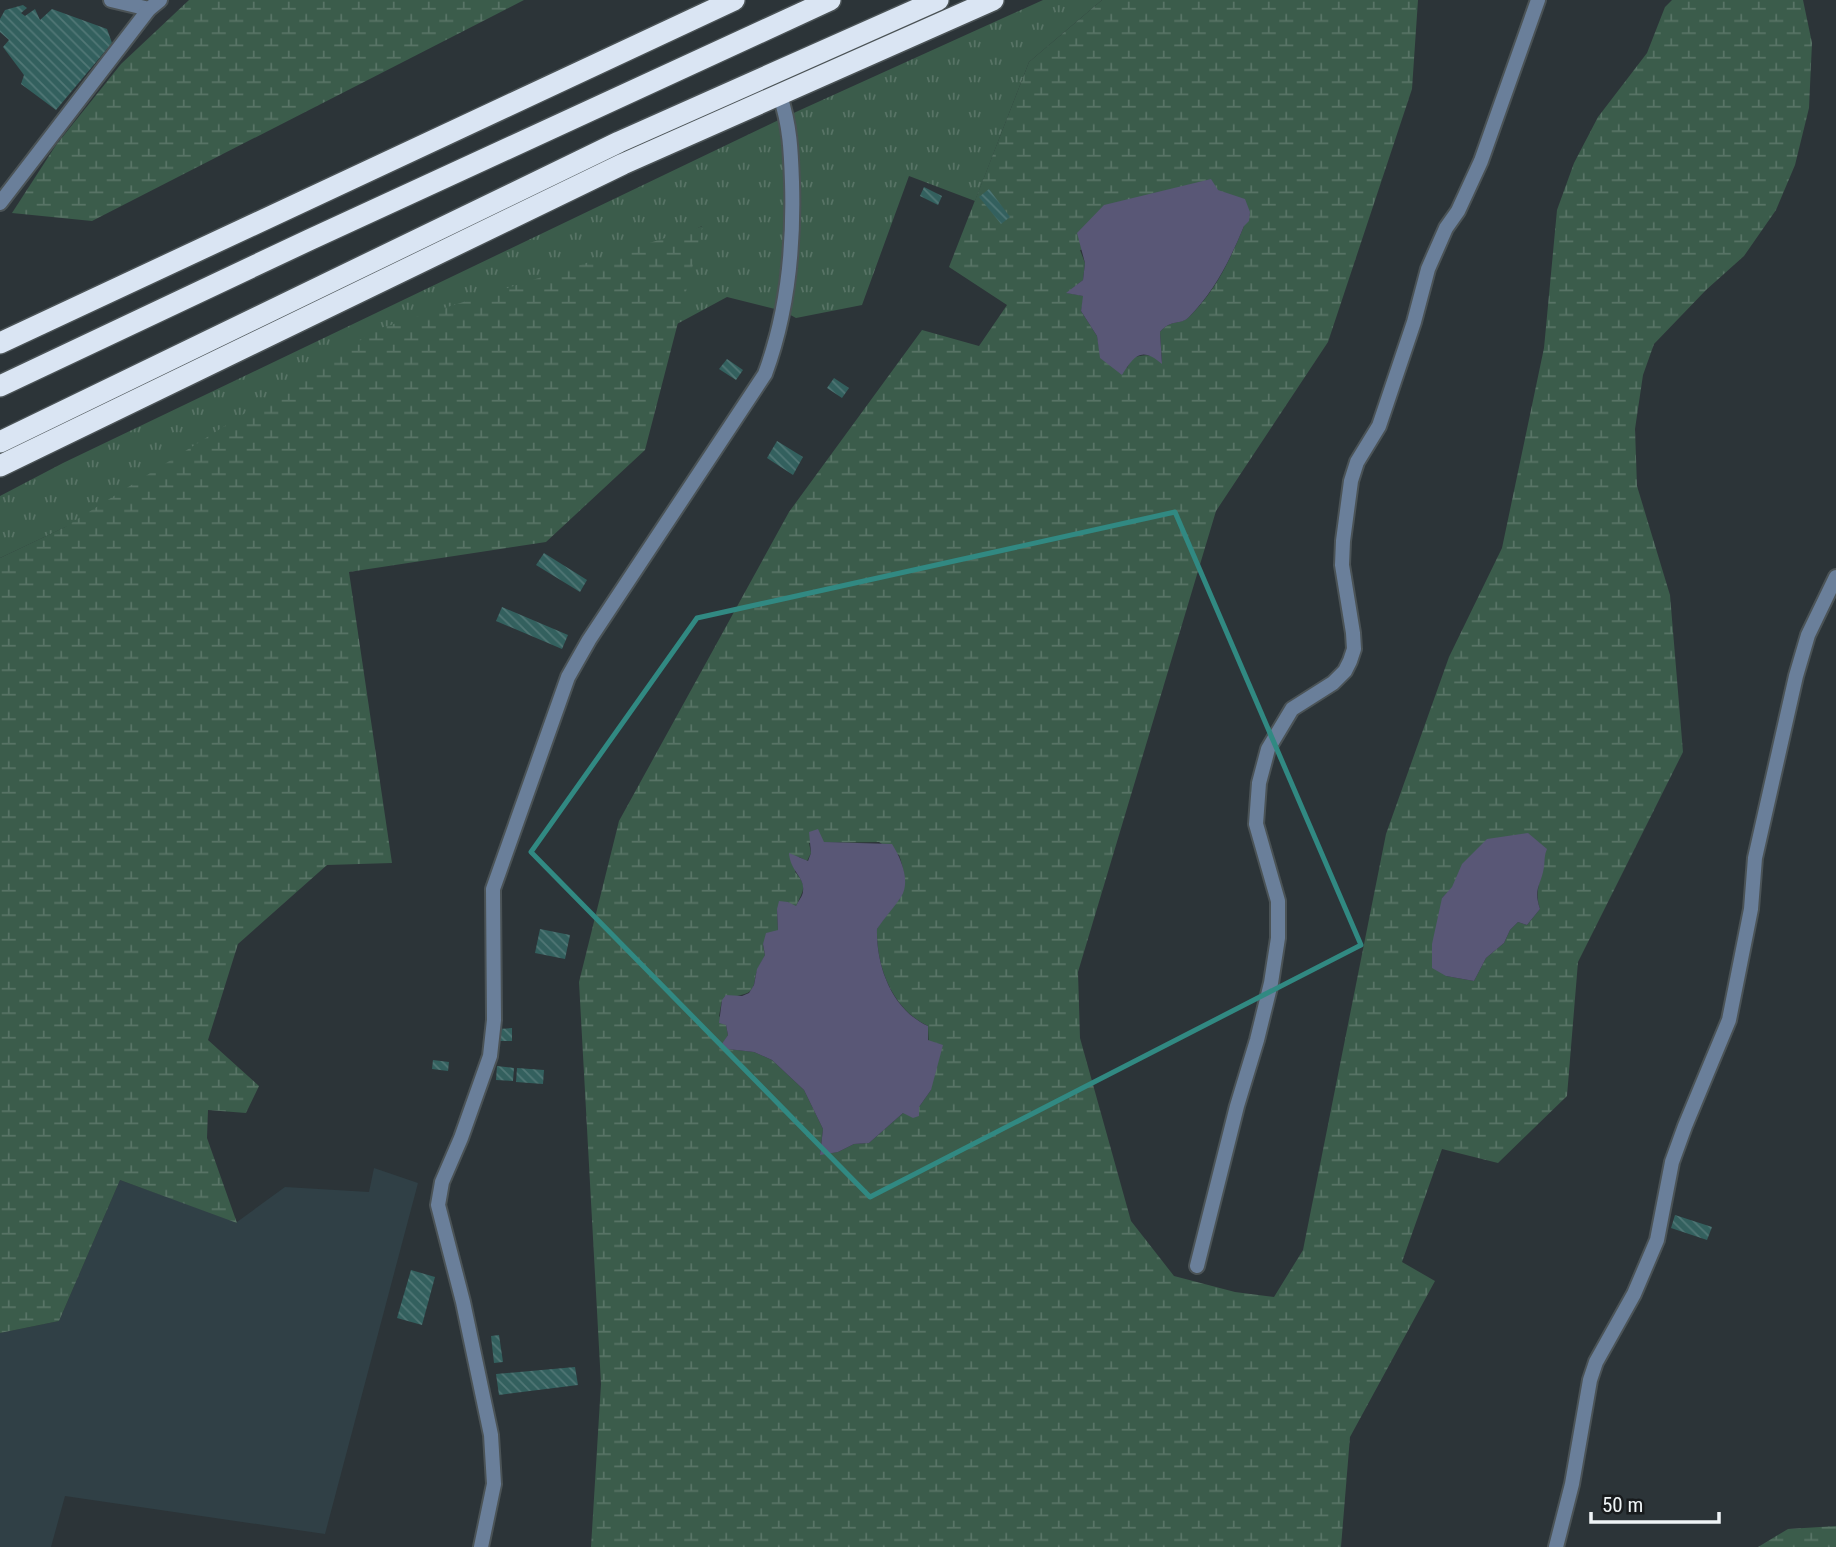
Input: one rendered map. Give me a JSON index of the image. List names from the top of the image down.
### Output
{
  "scale_bar": "50 m"
}
